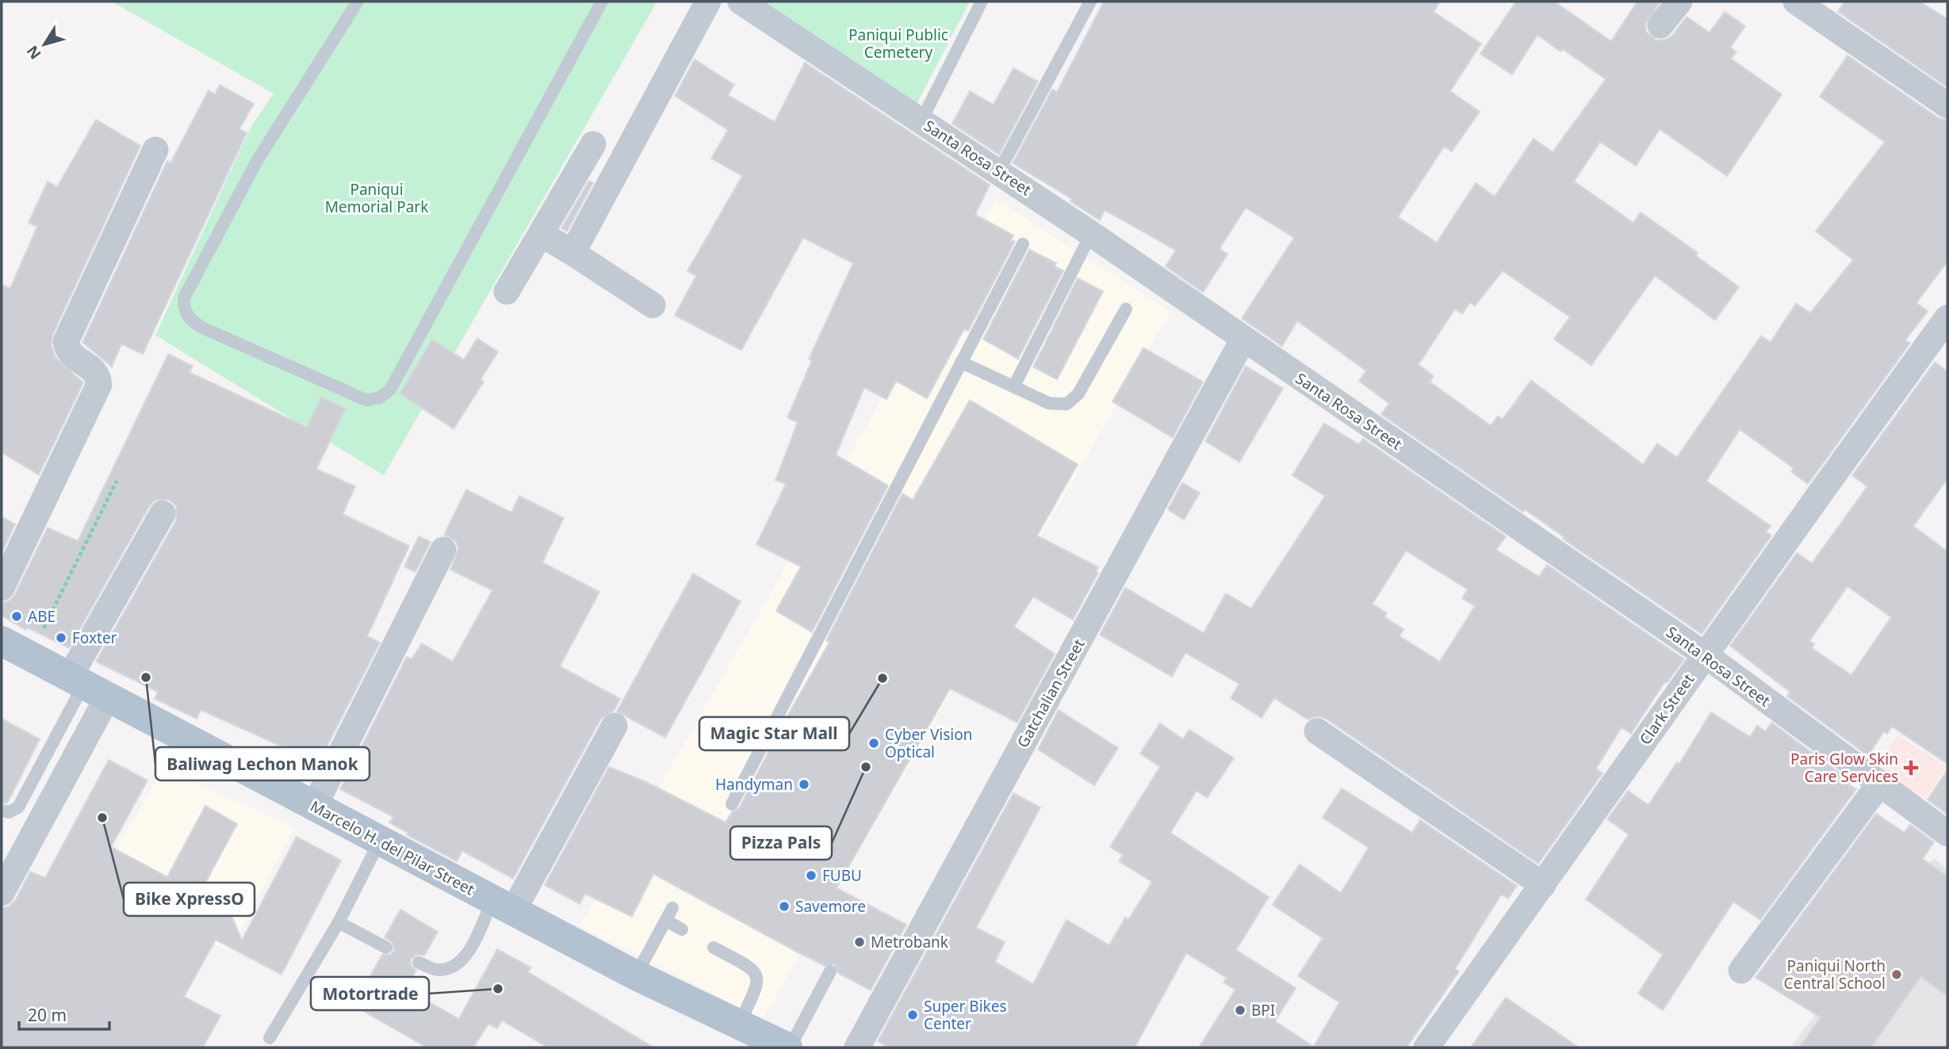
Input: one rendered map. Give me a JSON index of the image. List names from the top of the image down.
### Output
{
  "streets": {
    "main road": ["Marcelo H. del Pilar Street"],
    "street": ["Santa Rosa Street", "Gatchalian Street", "Clark Street"]
  },
  "crossings": [
    ["Santa Rosa Street", "Gatchalian Street"],
    ["Santa Rosa Street", "Clark Street"]
  ],
  "parks": ["Paniqui Public Cemetery", "Paniqui Memorial Park"],
  "places": {
    "other": [
      "ABE",
      "Foxter",
      "Baliwag Lechon Manok",
      "Magic Star Mall",
      "Cyber Vision Optical",
      "Pizza Pals",
      "Handyman",
      "Bike XpressO",
      "FUBU",
      "Savemore",
      "Metrobank",
      "Paniqui North Central School",
      "Motortrade",
      "BPI",
      "Super Bikes Center"
    ],
    "health": ["Paris Glow Skin Care Services"]
  },
  "scale_bar": "20 m",
  "north": "bottom left"
}
